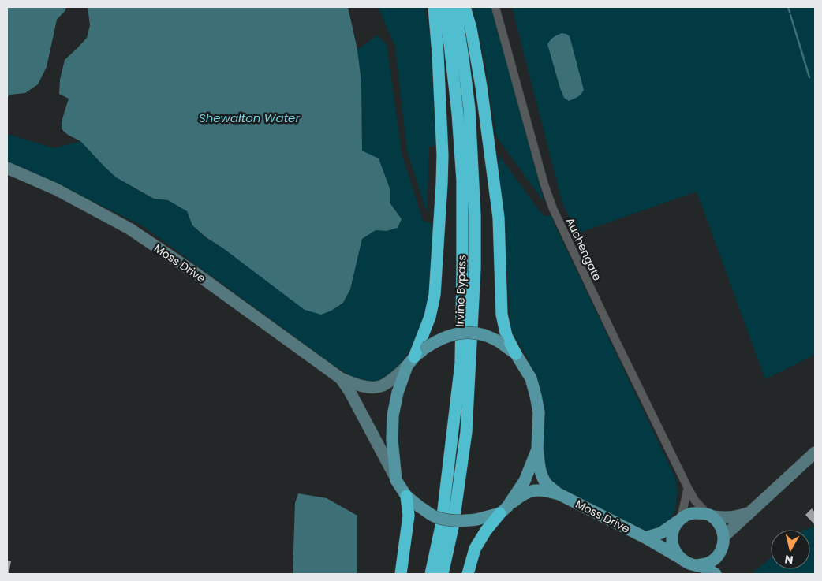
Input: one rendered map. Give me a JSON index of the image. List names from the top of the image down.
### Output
{
  "streets": {
    "highway": ["Irvine Bypass"],
    "main road": ["Moss Drive"],
    "street": ["Auchengate"]
  },
  "crossings": [
    ["Auchengate", "Moss Drive"]
  ],
  "water": ["Shewalton Water"],
  "north": "bottom"
}
